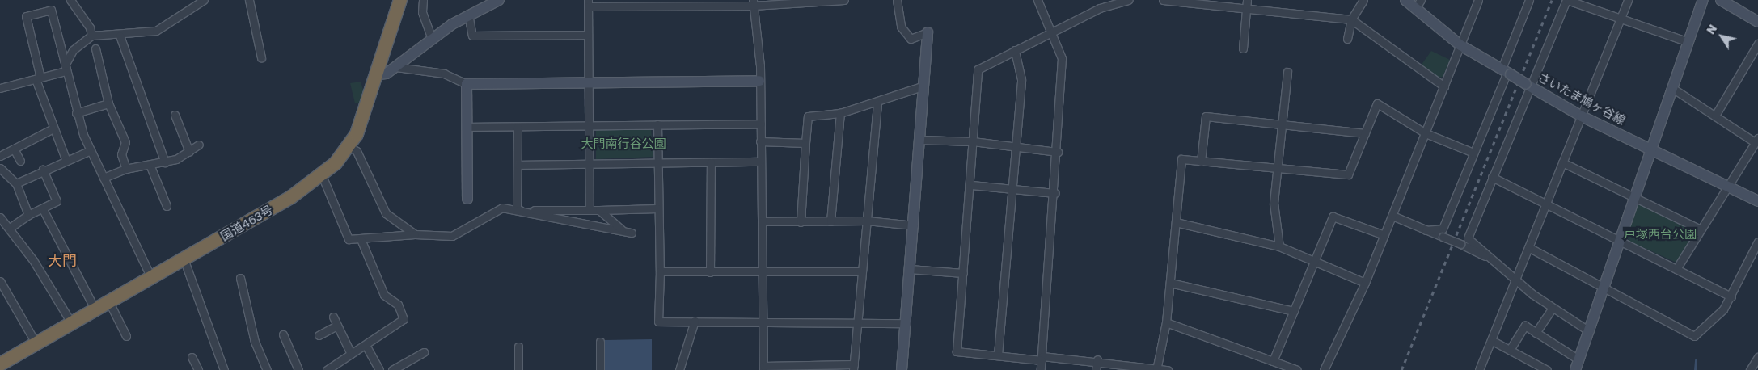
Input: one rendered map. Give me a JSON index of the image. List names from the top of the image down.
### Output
{
  "streets": {
    "highway": ["国道463号"],
    "street": ["さいたま鳩ヶ谷線"]
  },
  "districts": ["大門"],
  "parks": ["大門南行谷公園", "戸塚西台公園"],
  "north": "top left"
}
